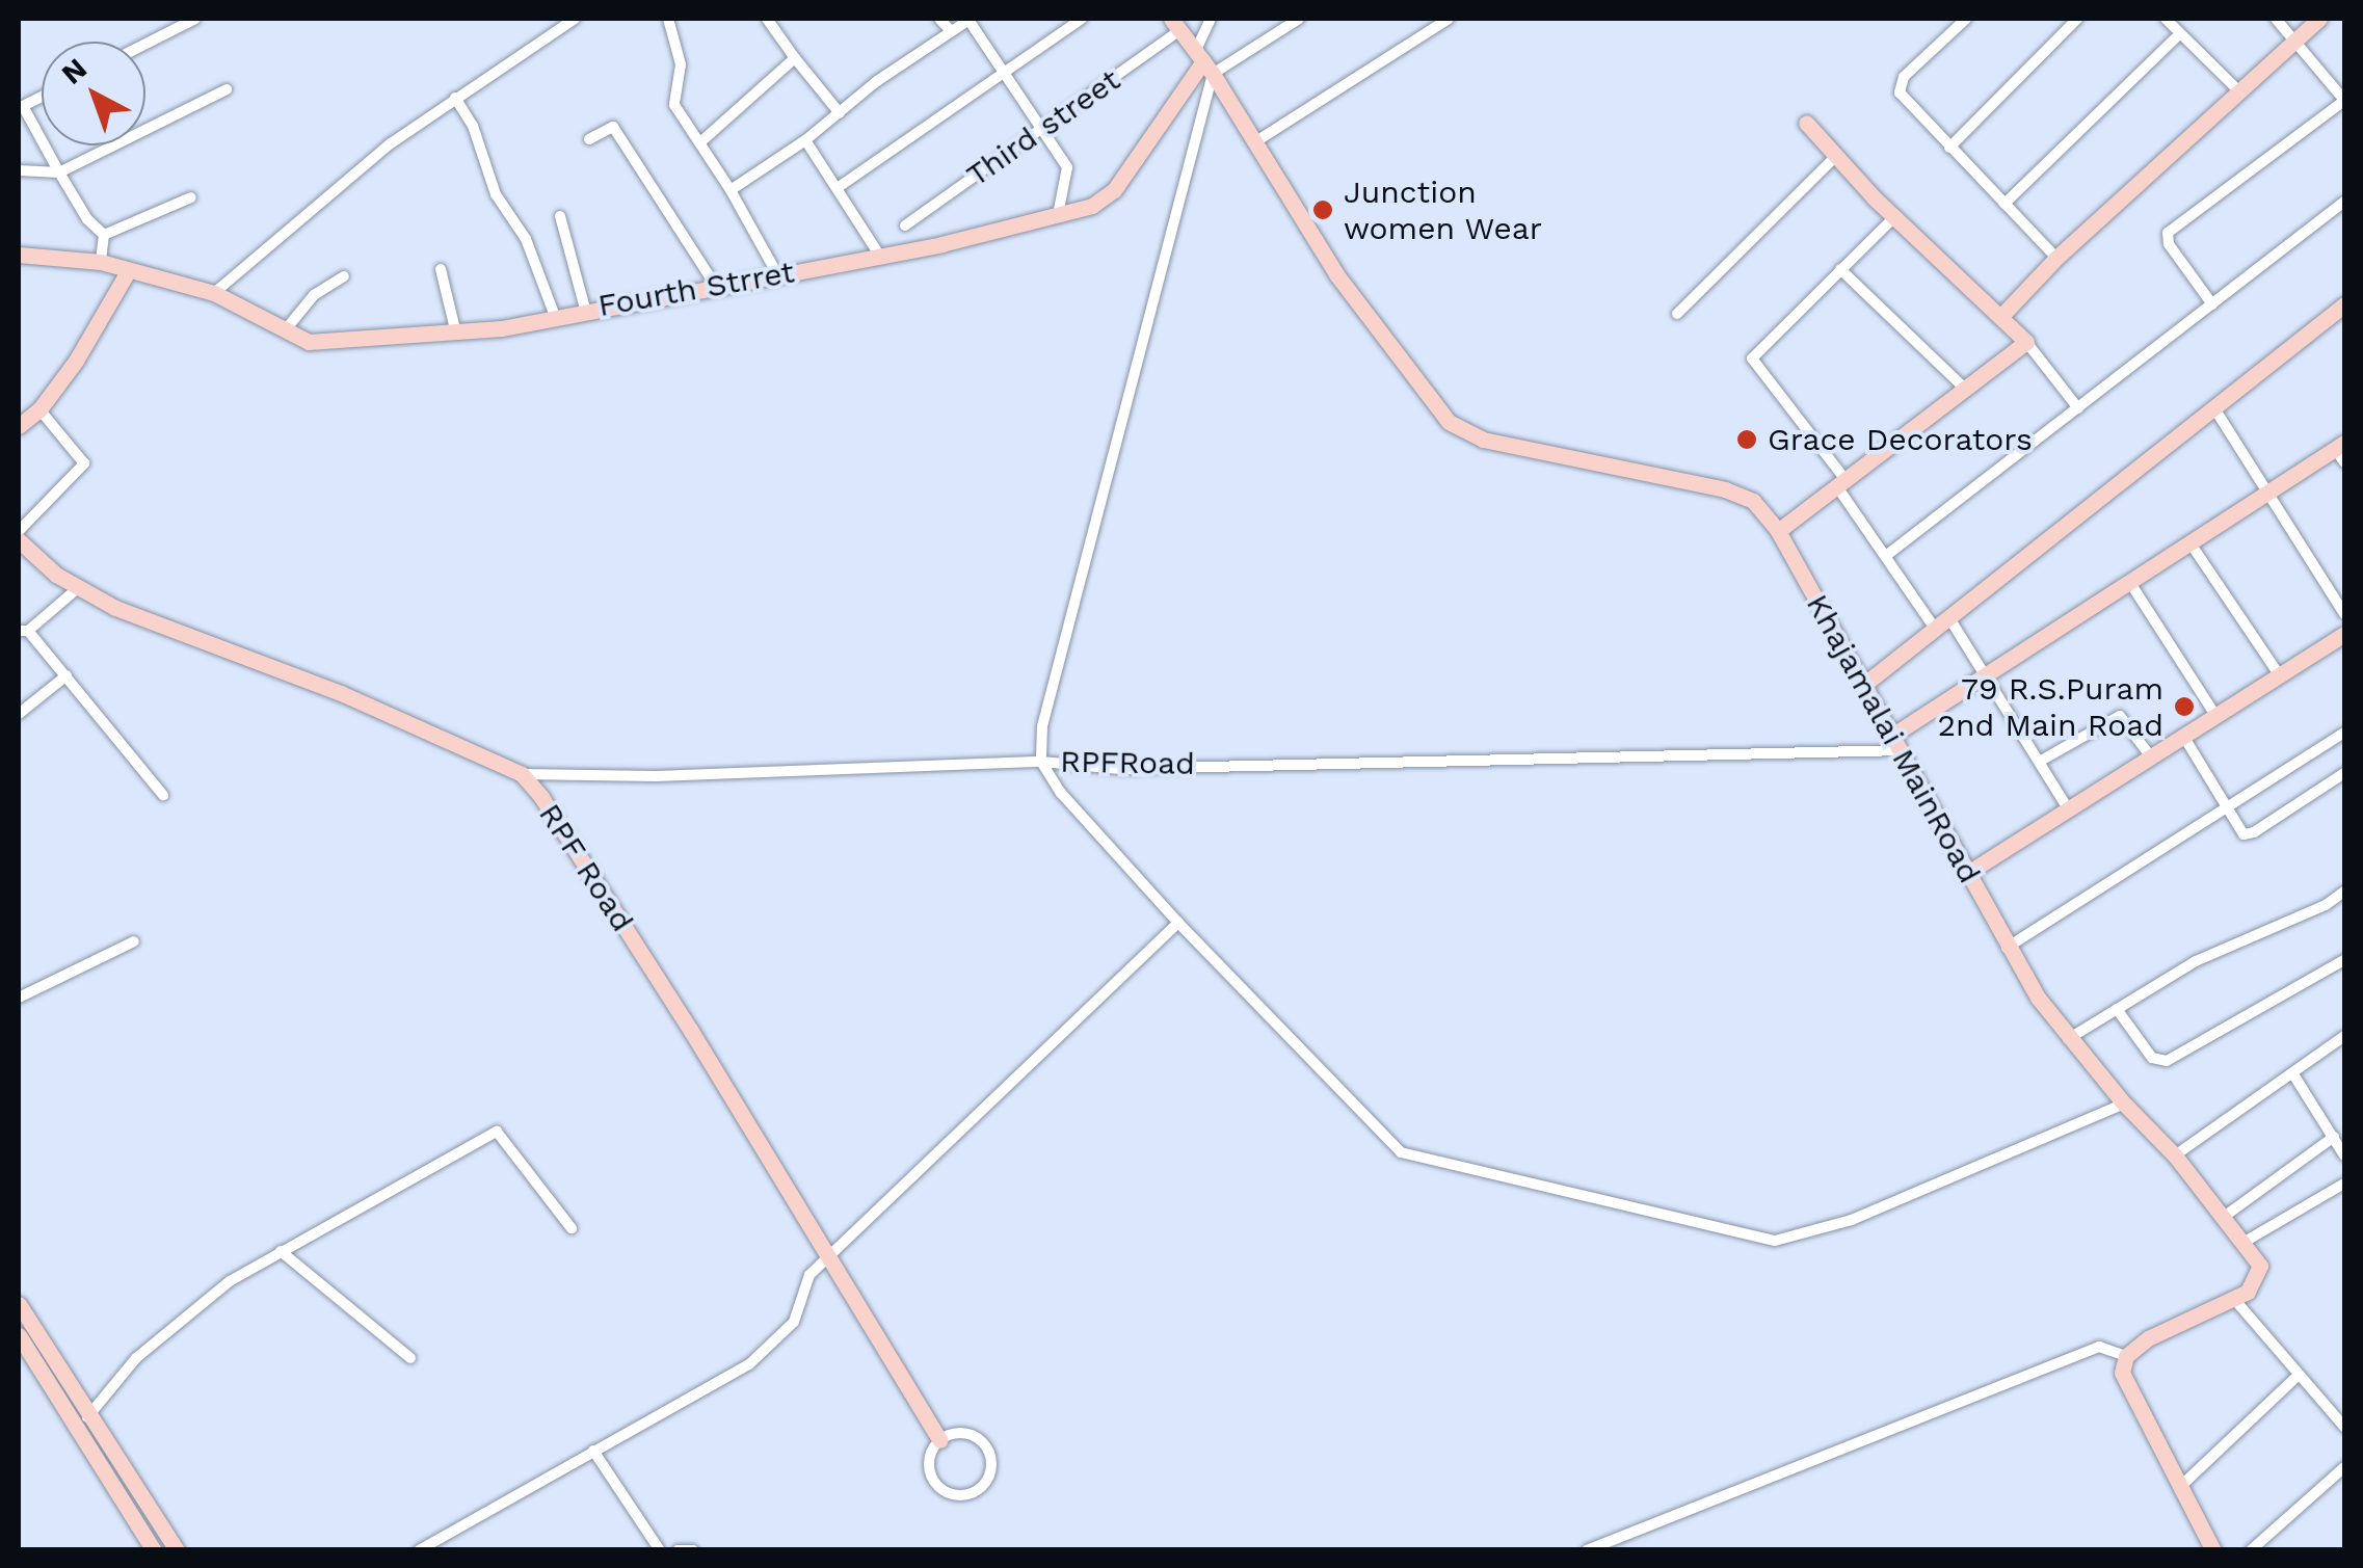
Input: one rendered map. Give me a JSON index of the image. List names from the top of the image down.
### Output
{
  "streets": {
    "street": [
      "Third street",
      "Fourth Strret",
      "Khajamalai MainRoad",
      "RPFRoad",
      "RPF Road"
    ]
  },
  "crossings": [
    ["Third street", "Khajamalai MainRoad"],
    ["Fourth Strret", "Khajamalai MainRoad"],
    ["Fourth Strret", "RPFRoad"],
    ["Khajamalai MainRoad", "RPFRoad"]
  ],
  "places": ["Junction women Wear", "Grace Decorators", "79 R.S.Puram 2nd Main Road"],
  "north": "top left"
}
